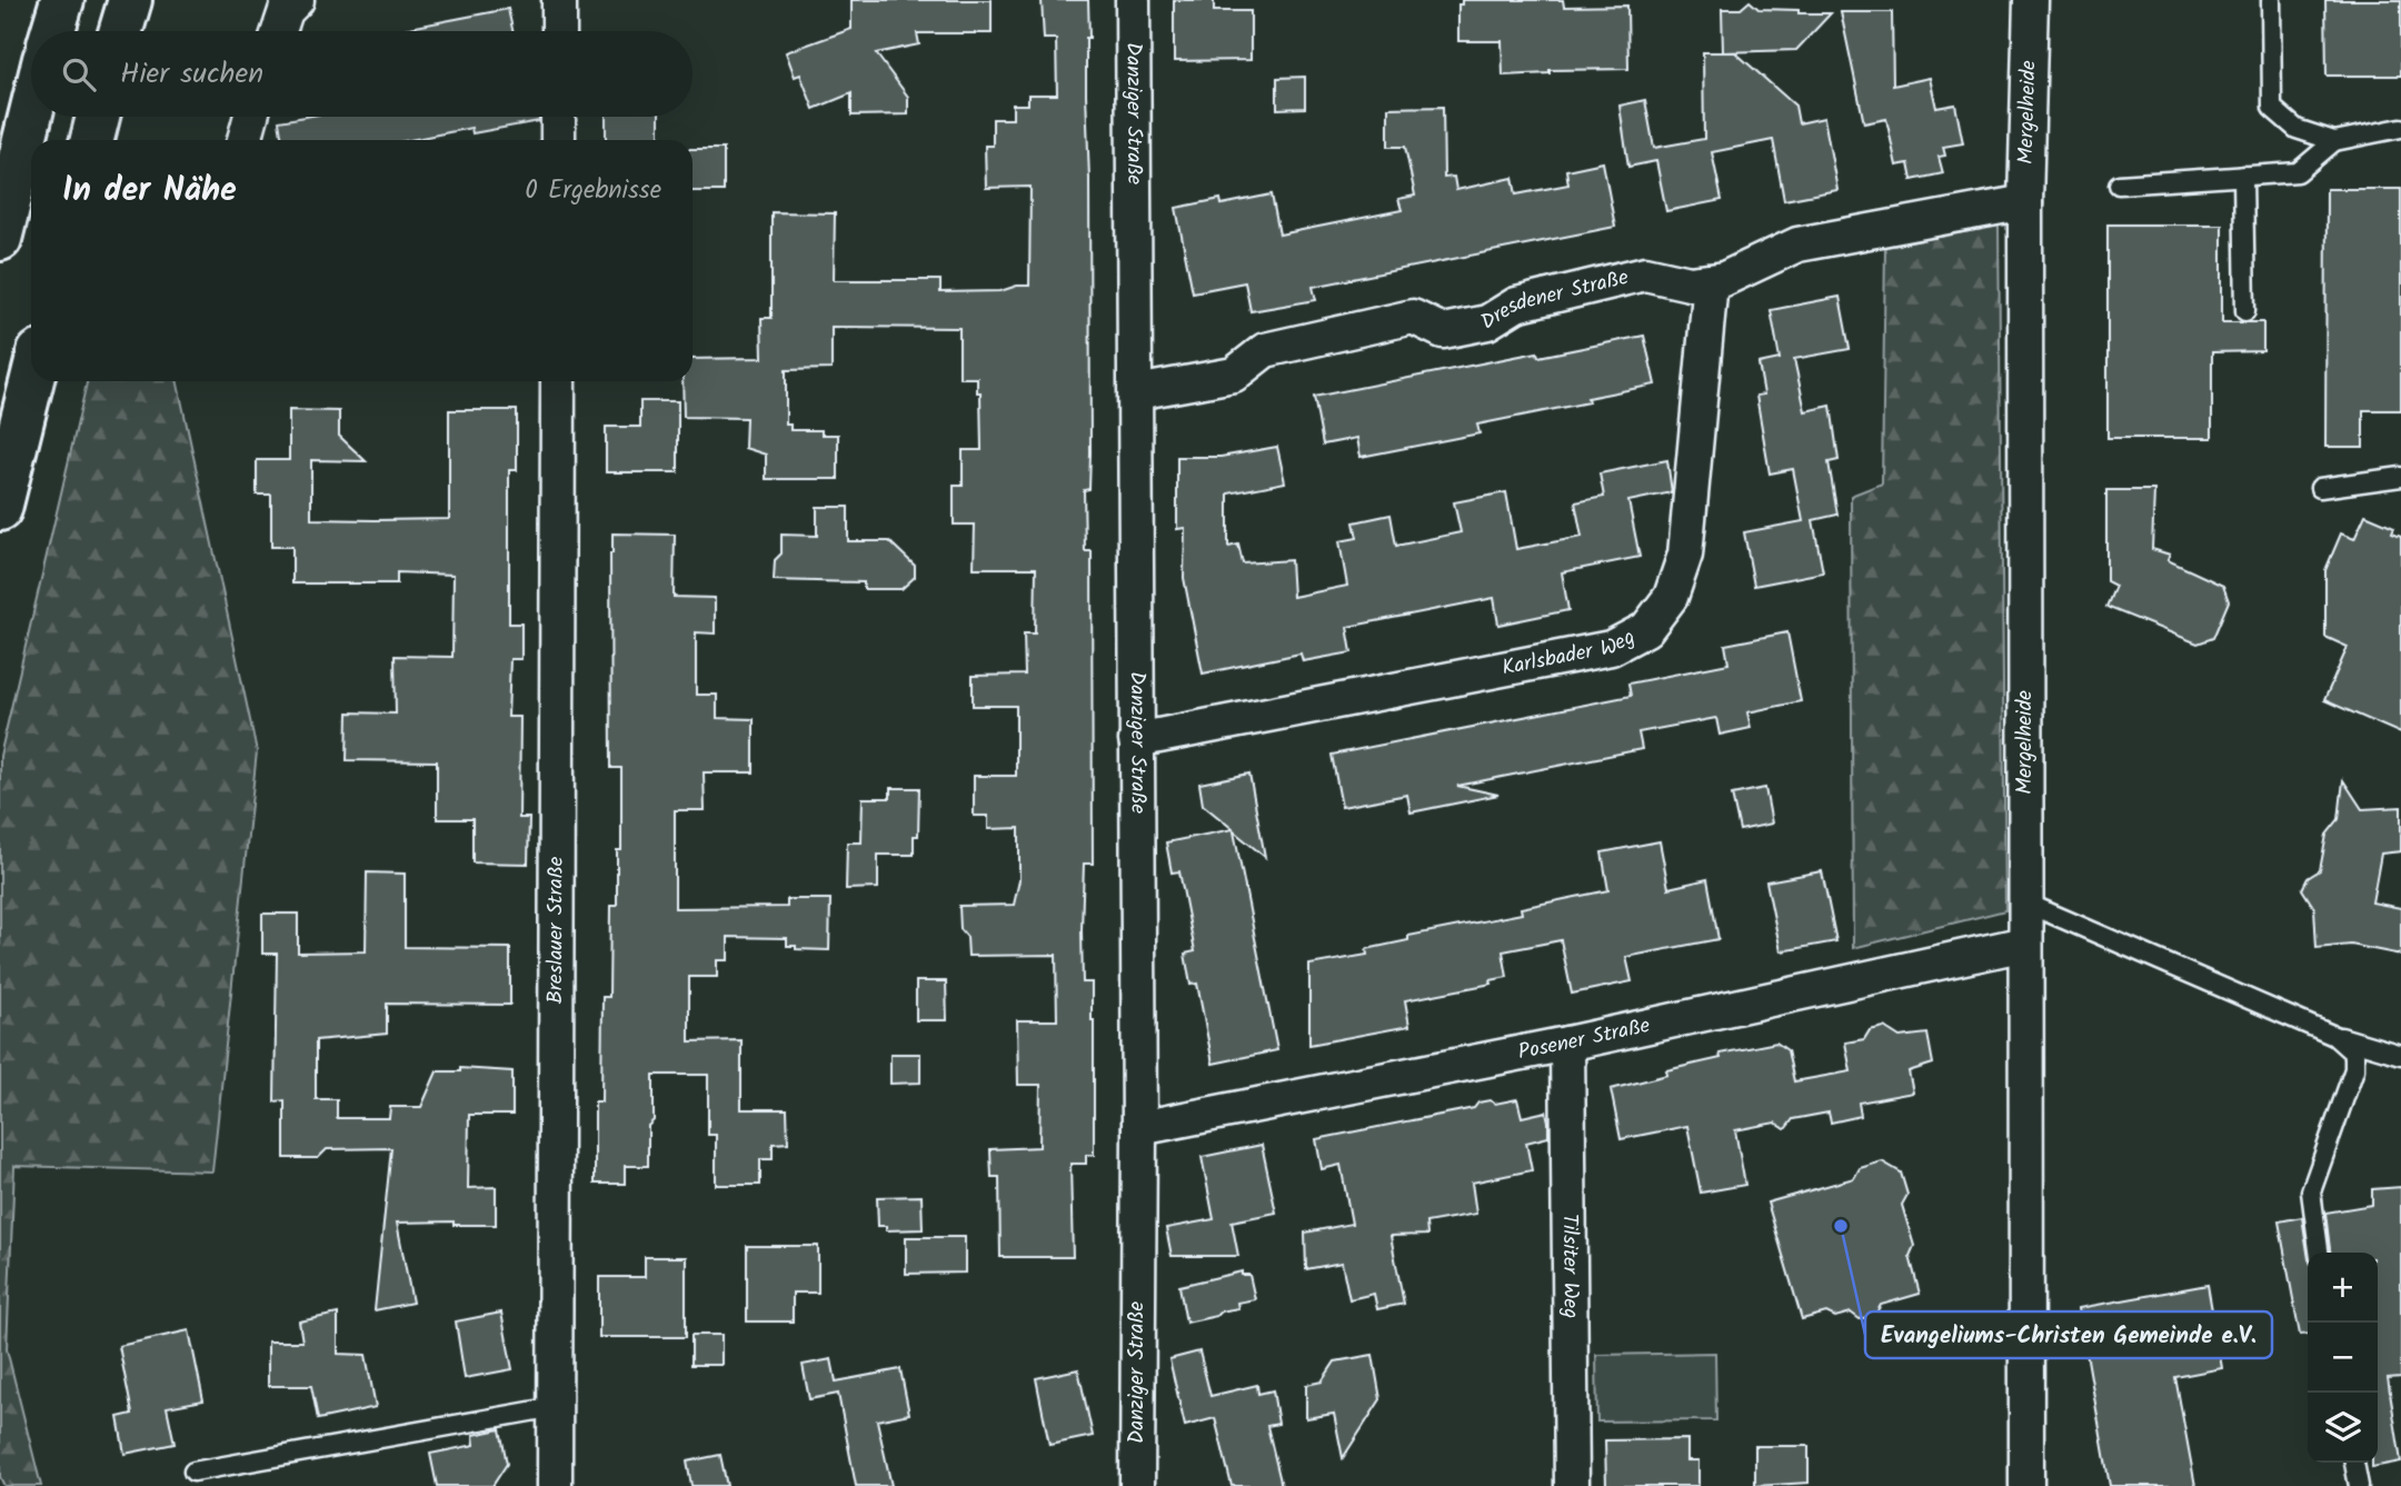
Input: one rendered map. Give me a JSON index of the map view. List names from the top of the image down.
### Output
{
  "streets": {
    "street": [
      "Mergelheide",
      "Danziger Straße",
      "Dresdener Straße",
      "Karlsbader Weg",
      "Breslauer Straße",
      "Posener Straße",
      "Tilsiter Weg"
    ]
  },
  "crossings": [
    ["Mergelheide", "Dresdener Straße"],
    ["Mergelheide", "Posener Straße"],
    ["Danziger Straße", "Dresdener Straße"],
    ["Danziger Straße", "Karlsbader Weg"],
    ["Danziger Straße", "Posener Straße"],
    ["Dresdener Straße", "Karlsbader Weg"],
    ["Posener Straße", "Tilsiter Weg"]
  ],
  "places": ["Evangeliums-Christen Gemeinde e.V."],
  "page": {
    "search": "Hier suchen",
    "heading": ["In der Nähe", "0 Ergebnisse"],
    "map_buttons": ["+", "−"]
  }
}
